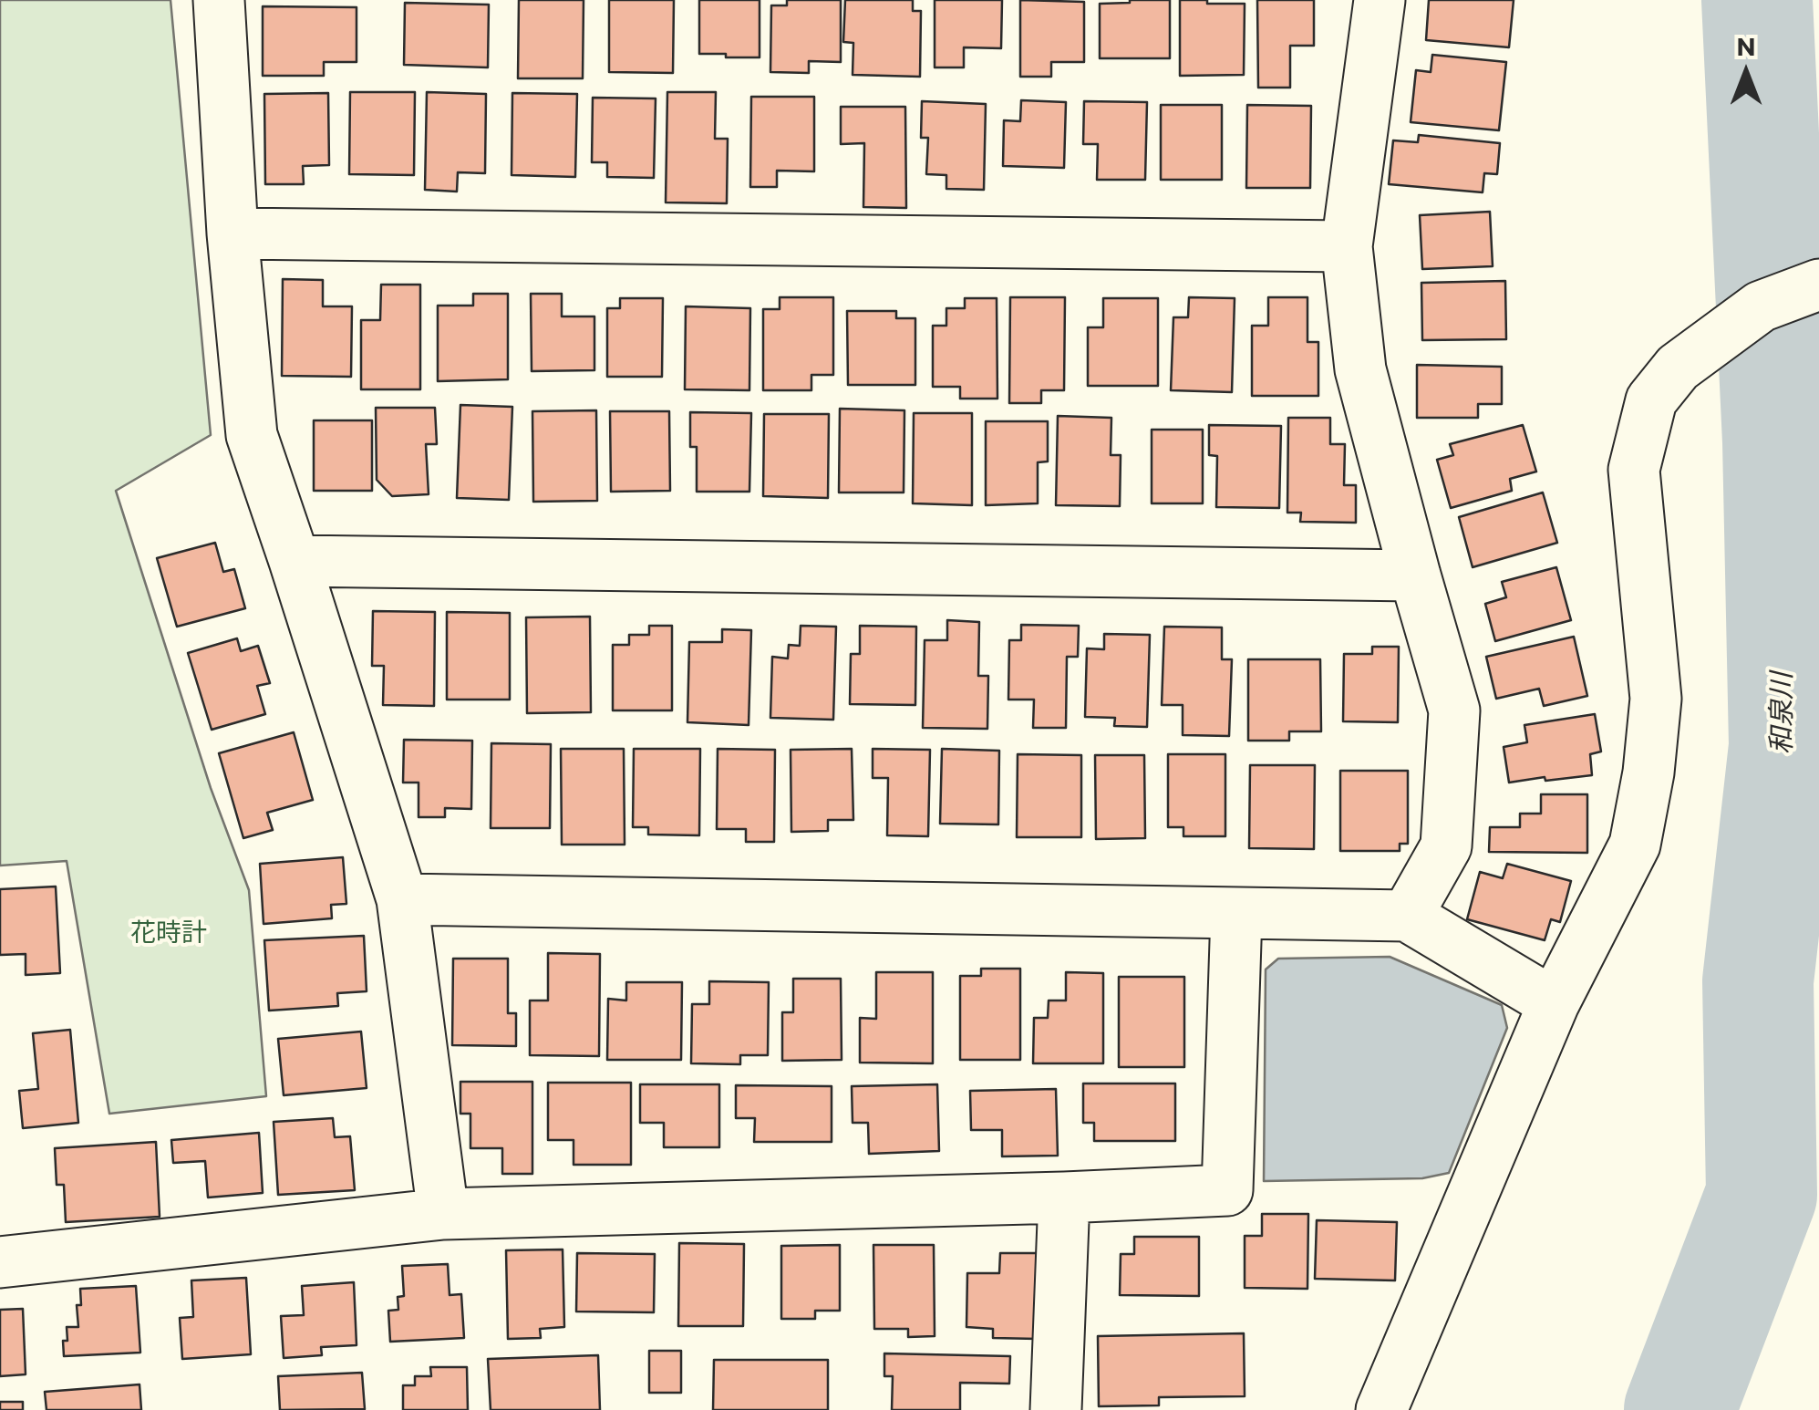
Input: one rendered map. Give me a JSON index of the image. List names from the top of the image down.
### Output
{
  "water": ["和泉川"],
  "parks": ["花時計"],
  "north": "top"
}
